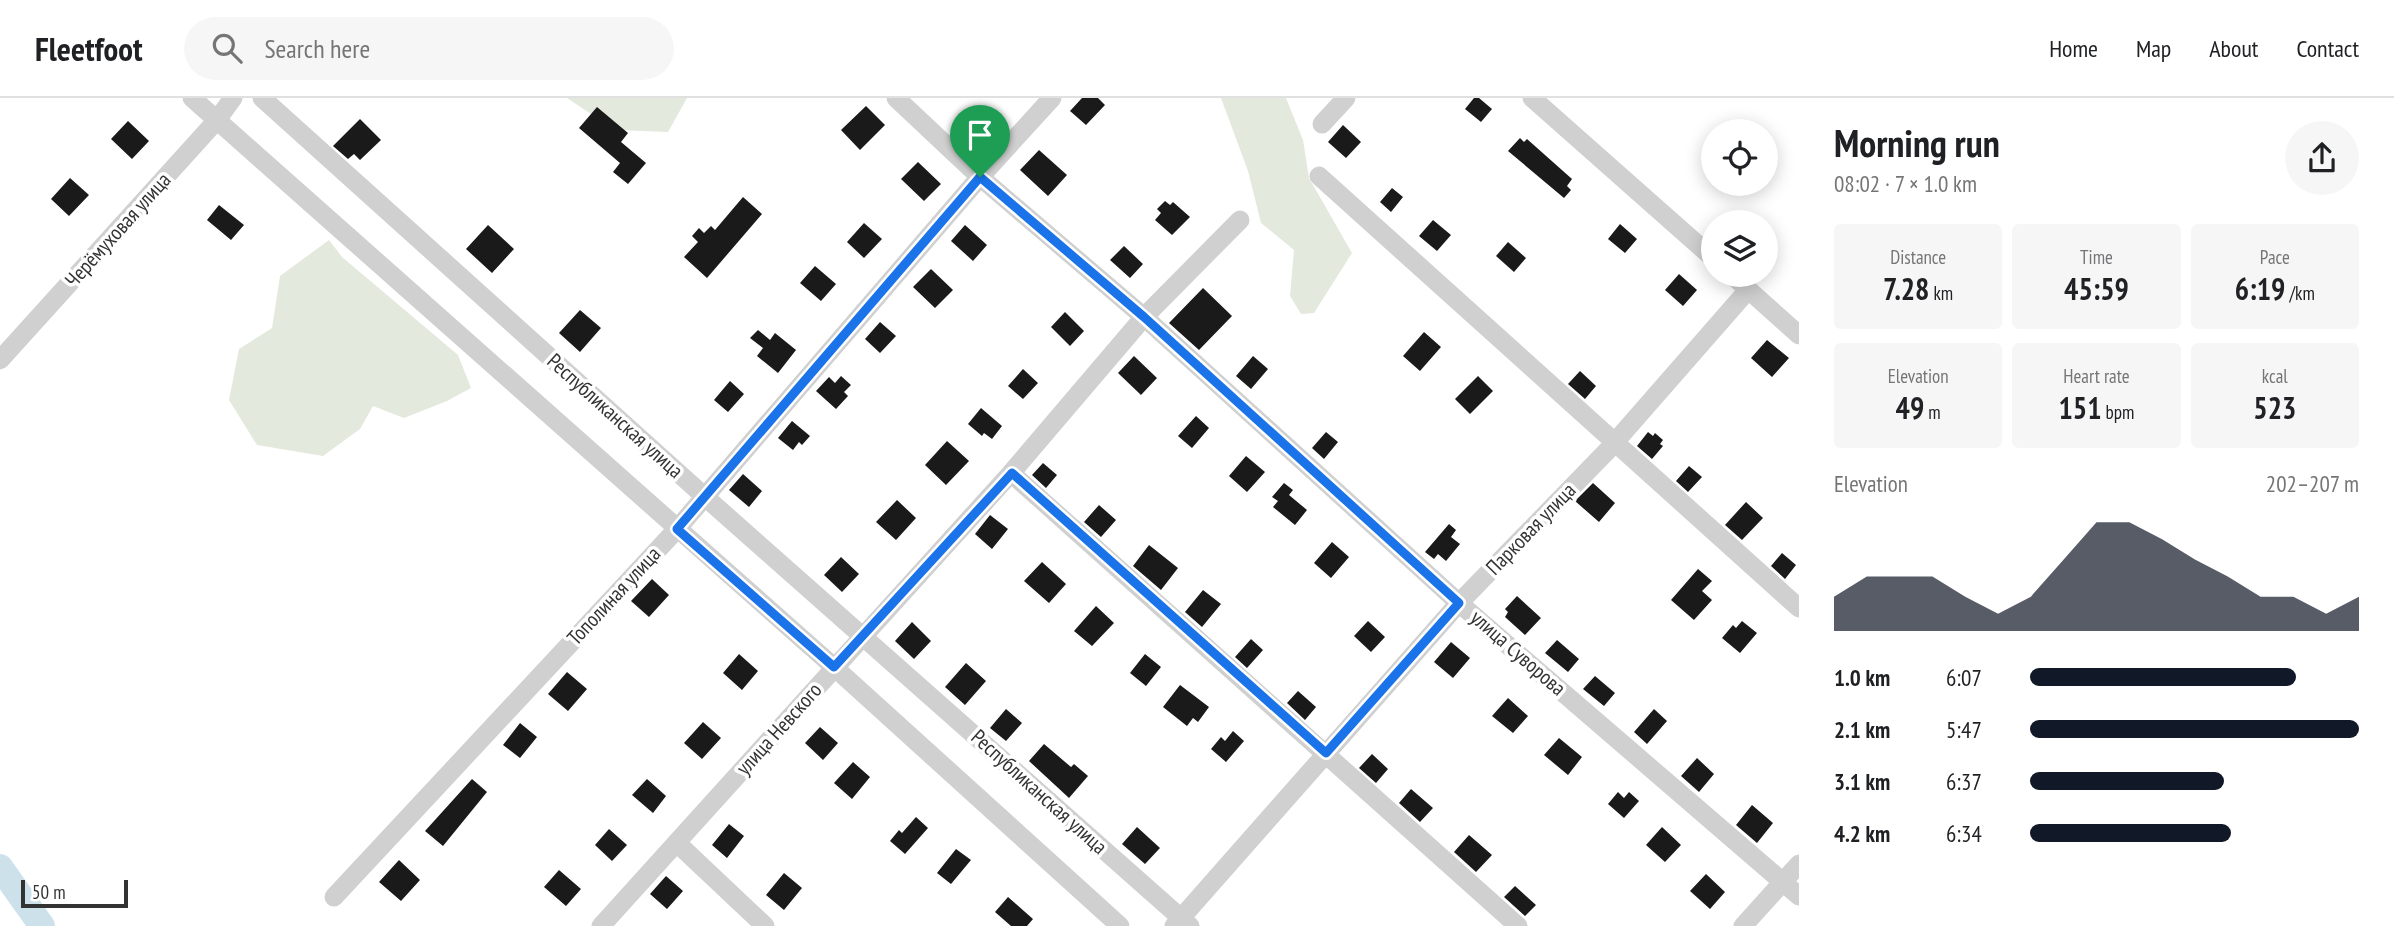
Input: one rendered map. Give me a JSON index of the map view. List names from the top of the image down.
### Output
{
  "streets": {
    "street": [
      "Черёмуховая улица",
      "Республиканская улица",
      "Парковая улица",
      "Тополиная улица",
      "улица Суворова",
      "улица Невского"
    ]
  },
  "crossings": [
    ["Черёмуховая улица", "Республиканская улица"],
    ["Республиканская улица", "Парковая улица"],
    ["Республиканская улица", "Тополиная улица"],
    ["Республиканская улица", "улица Невского"],
    ["Парковая улица", "улица Суворова"],
    ["Тополиная улица", "улица Суворова"],
    ["улица Суворова", "улица Невского"]
  ],
  "scale_bar": "50 m",
  "page": {
    "header": "Fleetfoot",
    "search": "Search here",
    "nav": [
      "Home",
      "Map",
      "About",
      "Contact"
    ],
    "heading": ["Morning run", "08:02 · 7 × 1.0 km"],
    "stats": [
      ["Distance", "7.28 km"],
      ["Time", "45:59"],
      ["Pace", "6:19 /km"],
      ["Elevation", "49 m"],
      ["Heart rate", "151 bpm"],
      ["kcal", "523"]
    ],
    "chart": ["Elevation", "202–207 m"],
    "list": [
      {
        "name": "1.0 km",
        "note": "6:07"
      },
      {
        "name": "2.1 km",
        "note": "5:47"
      },
      {
        "name": "3.1 km",
        "note": "6:37"
      },
      {
        "name": "4.2 km",
        "note": "6:34"
      }
    ],
    "scale": "50 m"
  }
}
